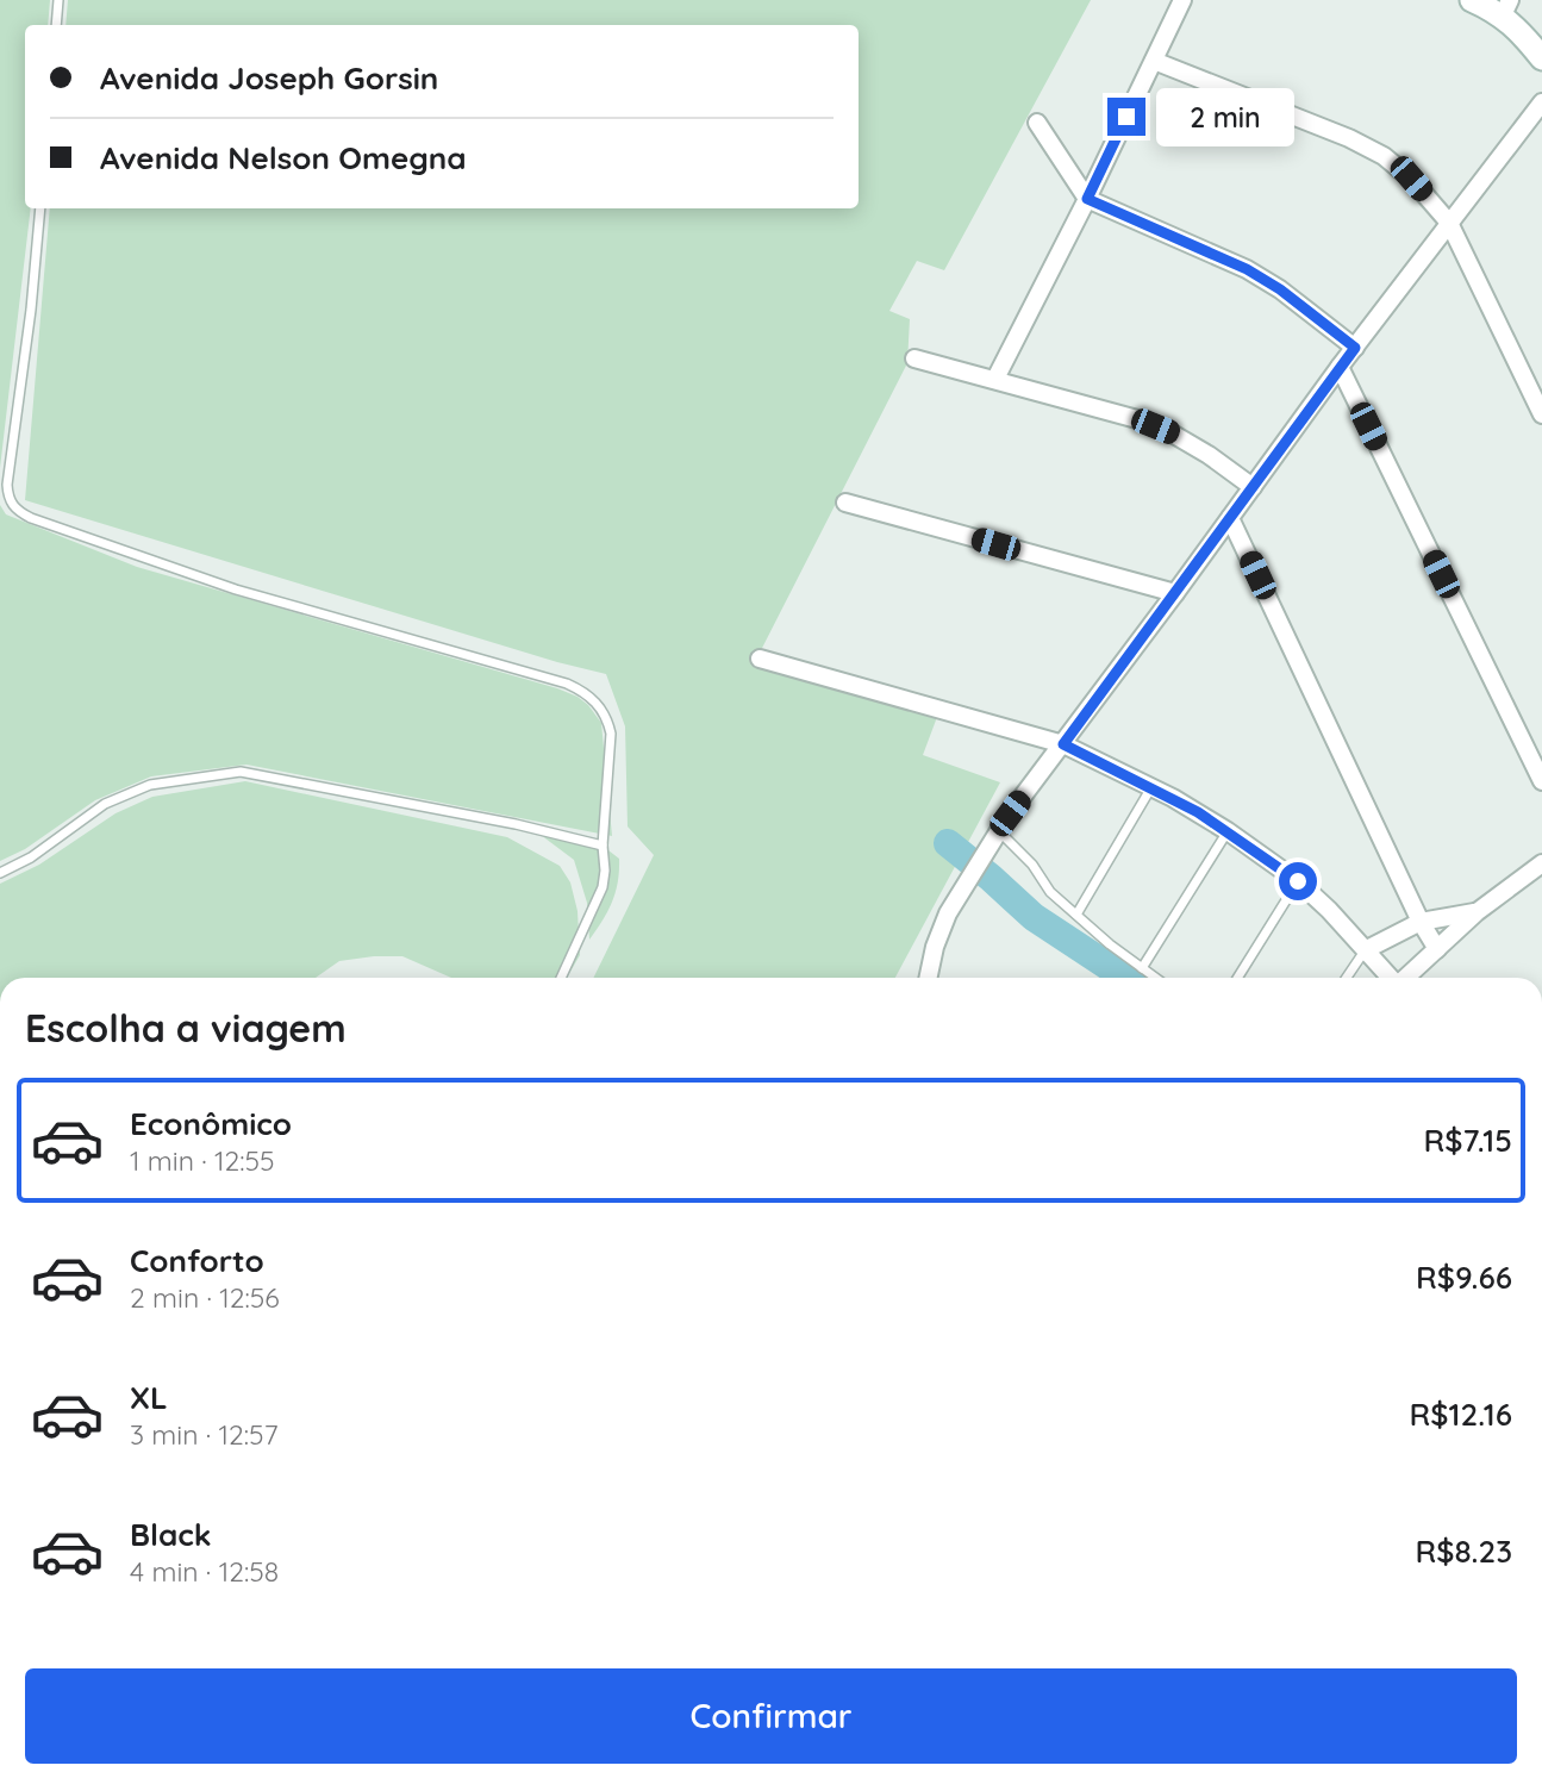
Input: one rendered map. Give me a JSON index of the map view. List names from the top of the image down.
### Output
{
  "page": {
    "banner": ["Avenida Joseph Gorsin", "Avenida Nelson Omegna"],
    "bubble": "2 min",
    "heading": "Escolha a viagem",
    "list": [
      {
        "name": "Econômico",
        "note": "1 min · 12:55",
        "value": "R$7.15"
      },
      {
        "name": "Conforto",
        "note": "2 min · 12:56",
        "value": "R$9.66"
      },
      {
        "name": "XL",
        "note": "3 min · 12:57",
        "value": "R$12.16"
      },
      {
        "name": "Black",
        "note": "4 min · 12:58",
        "value": "R$8.23"
      }
    ],
    "buttons": "Confirmar"
  }
}
